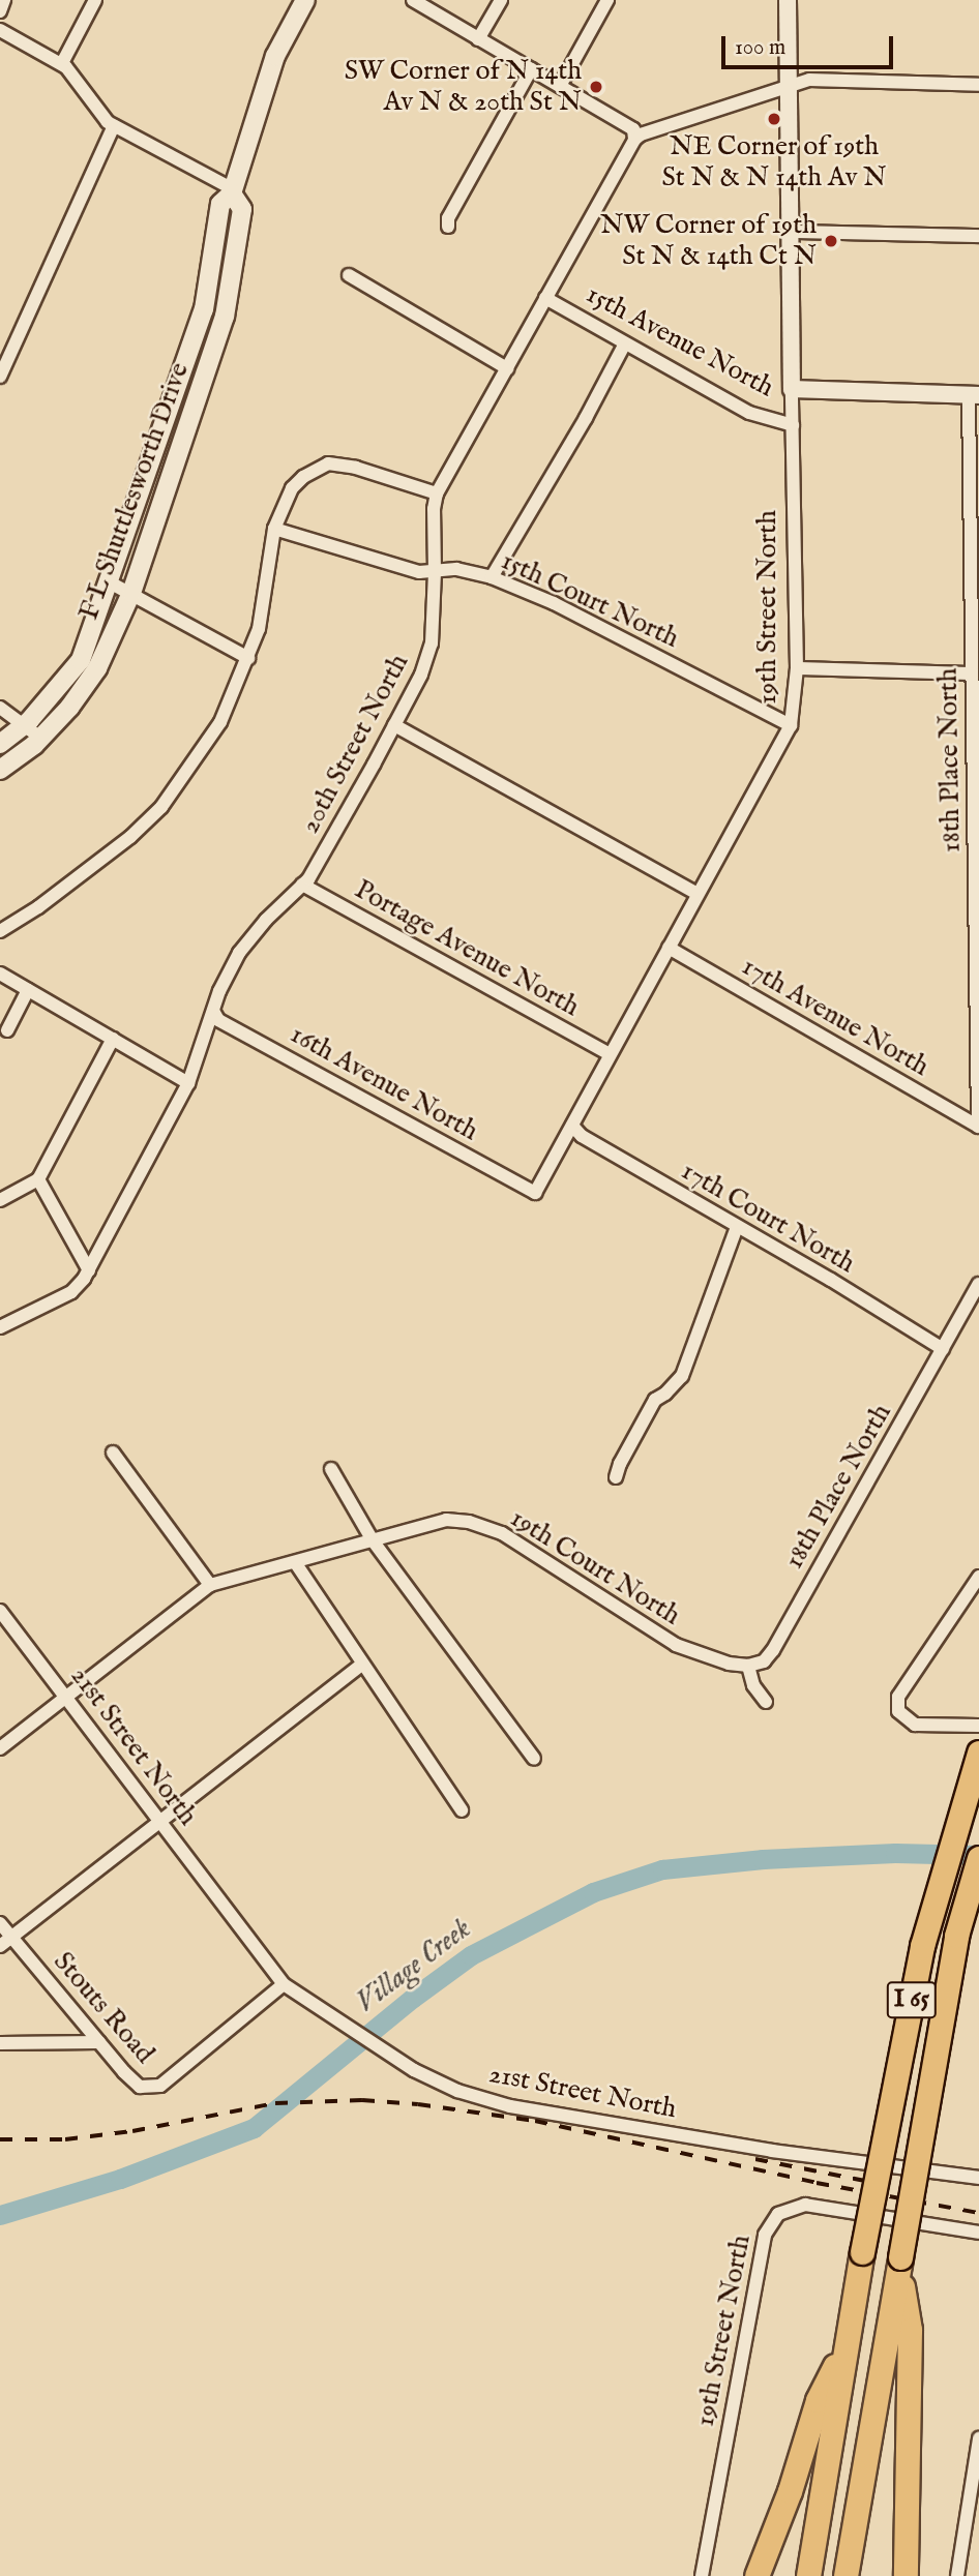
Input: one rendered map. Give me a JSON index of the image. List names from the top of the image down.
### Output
{
  "streets": {
    "highway": ["I 65"],
    "main road": ["F L Shuttlesworth Drive"],
    "street": [
      "15th Avenue North",
      "15th Court North",
      "19th Street North",
      "20th Street North",
      "18th Place North",
      "Portage Avenue North",
      "17th Avenue North",
      "16th Avenue North",
      "17th Court North",
      "19th Court North",
      "21st Street North",
      "Stouts Road"
    ]
  },
  "crossings": [
    ["15th Avenue North", "19th Street North"],
    ["15th Avenue North", "20th Street North"],
    ["15th Avenue North", "18th Place North"],
    ["15th Court North", "19th Street North"],
    ["15th Court North", "20th Street North"],
    ["19th Street North", "Portage Avenue North"],
    ["19th Street North", "17th Avenue North"],
    ["19th Street North", "16th Avenue North"],
    ["19th Street North", "17th Court North"],
    ["20th Street North", "Portage Avenue North"],
    ["20th Street North", "16th Avenue North"],
    ["18th Place North", "17th Avenue North"],
    ["18th Place North", "17th Court North"],
    ["18th Place North", "19th Court North"],
    ["21st Street North", "Stouts Road"]
  ],
  "water": ["Village Creek"],
  "places": ["SW Corner of N 14th Av N & 20th St N", "NE Corner of 19th St N & N 14th Av N", "NW Corner of 19th St N & 14th Ct N"],
  "scale_bar": "100 m"
}
